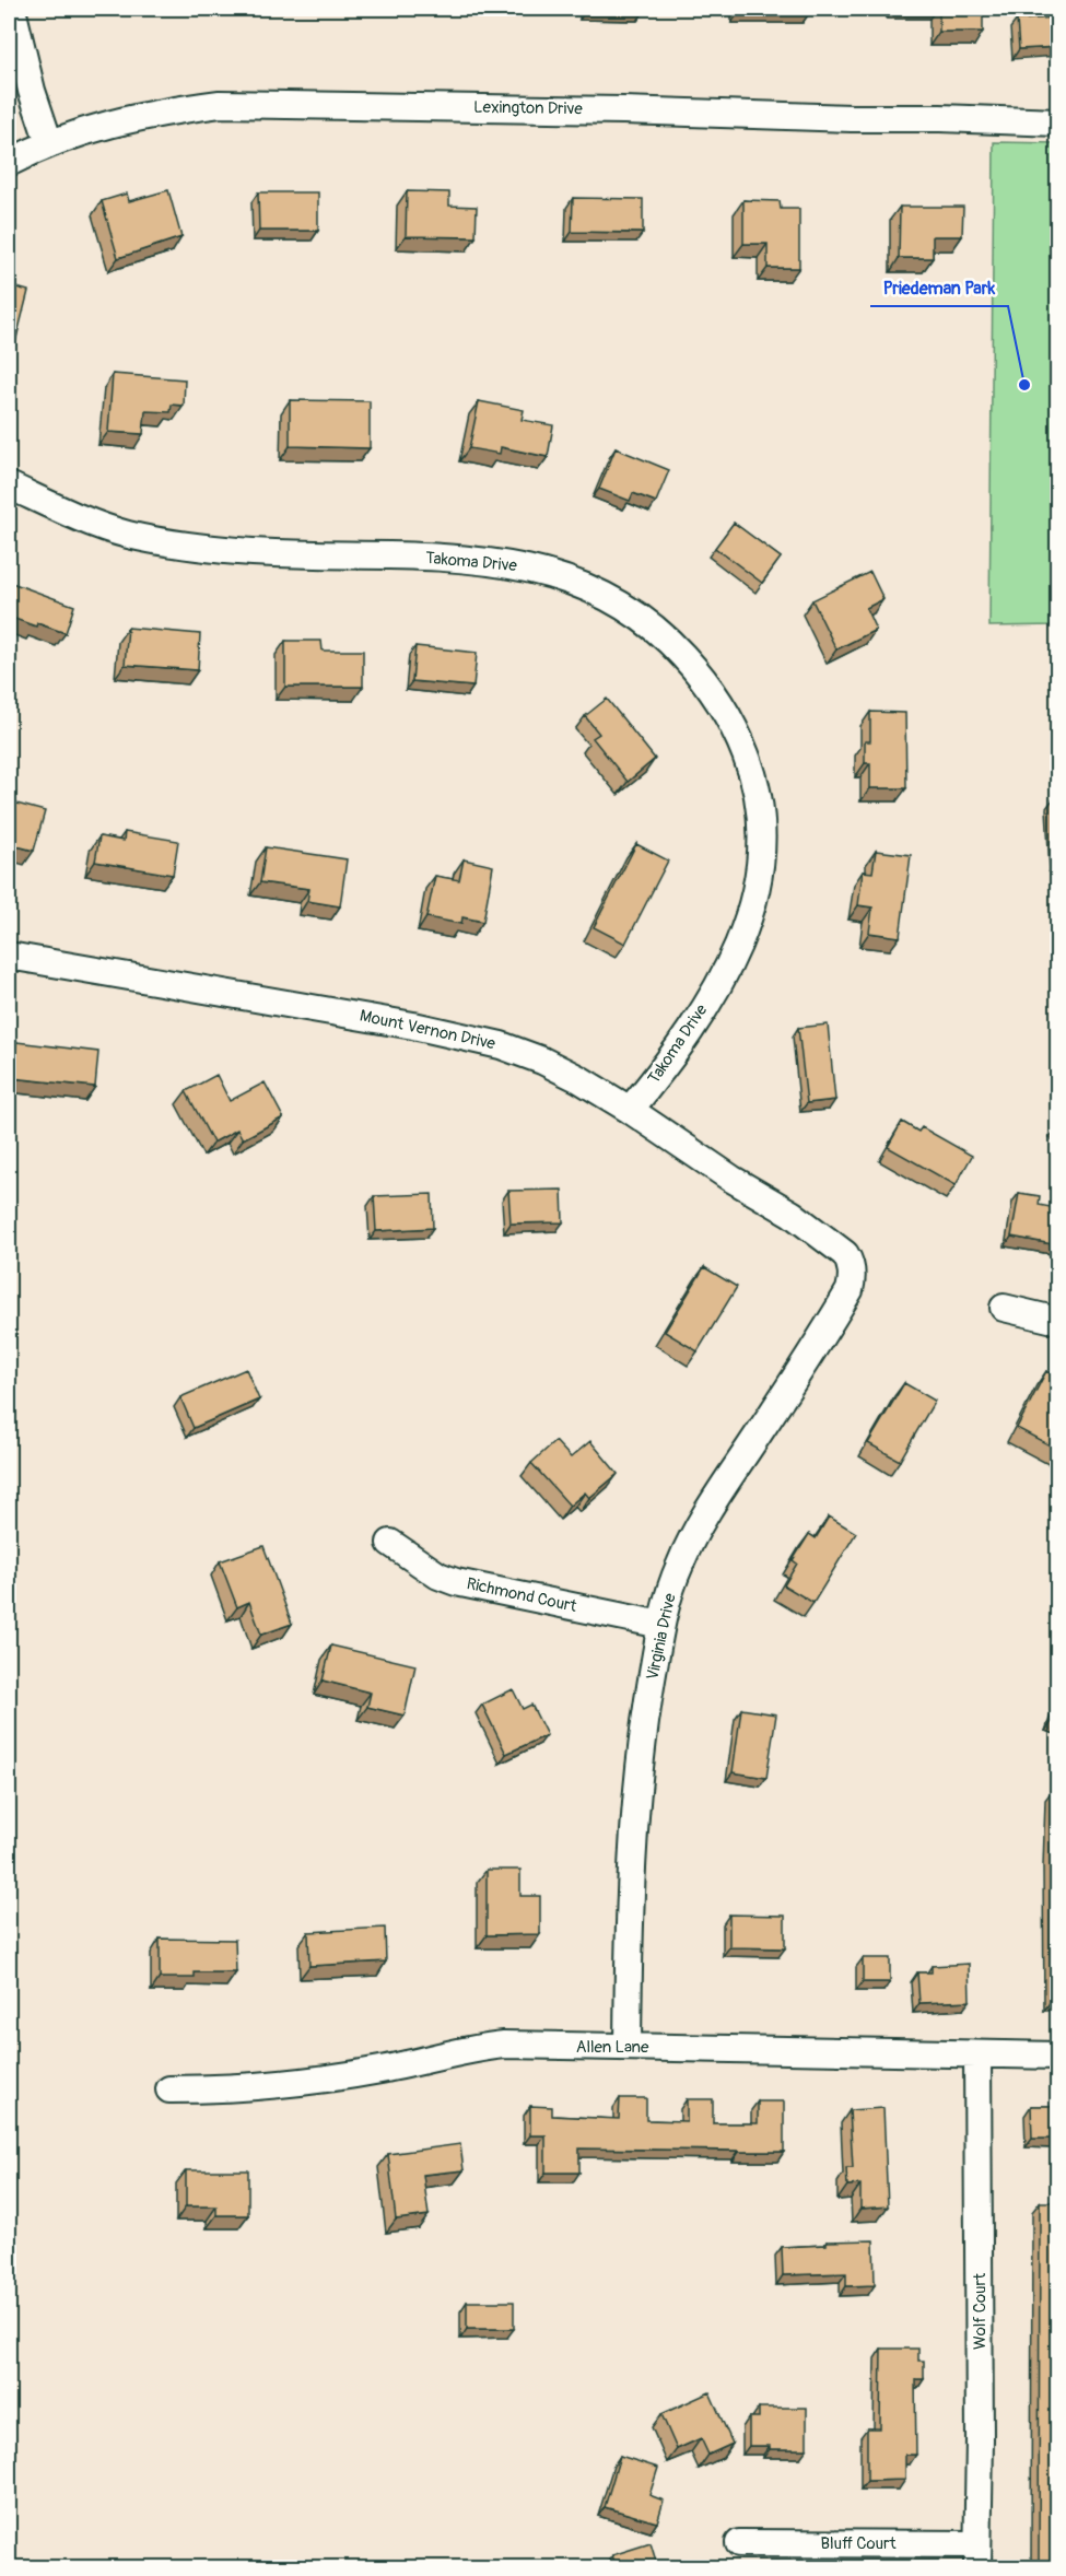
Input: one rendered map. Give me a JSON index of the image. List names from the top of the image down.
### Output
{
  "streets": {
    "street": [
      "Lexington Drive",
      "Takoma Drive",
      "Mount Vernon Drive",
      "Richmond Court",
      "Virginia Drive",
      "Allen Lane",
      "Wolf Court",
      "Bluff Court"
    ]
  },
  "crossings": [
    ["Takoma Drive", "Mount Vernon Drive"],
    ["Mount Vernon Drive", "Virginia Drive"],
    ["Richmond Court", "Virginia Drive"],
    ["Virginia Drive", "Allen Lane"],
    ["Allen Lane", "Wolf Court"],
    ["Wolf Court", "Bluff Court"]
  ],
  "places": ["Priedeman Park"]
}
